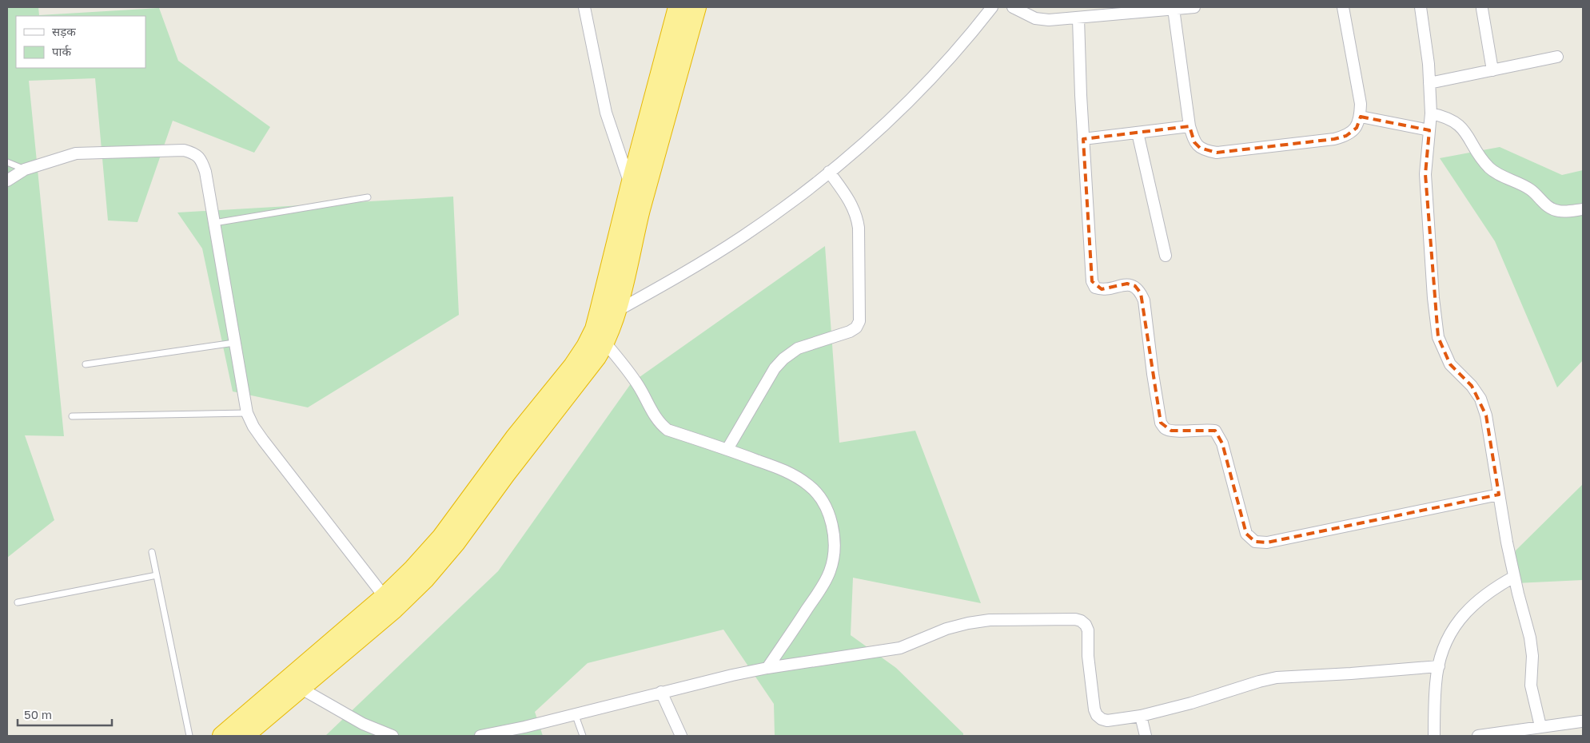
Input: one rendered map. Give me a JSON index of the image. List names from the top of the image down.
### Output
{
  "legend": ["सड़क", "पार्क"],
  "scale_bar": "50 m"
}
